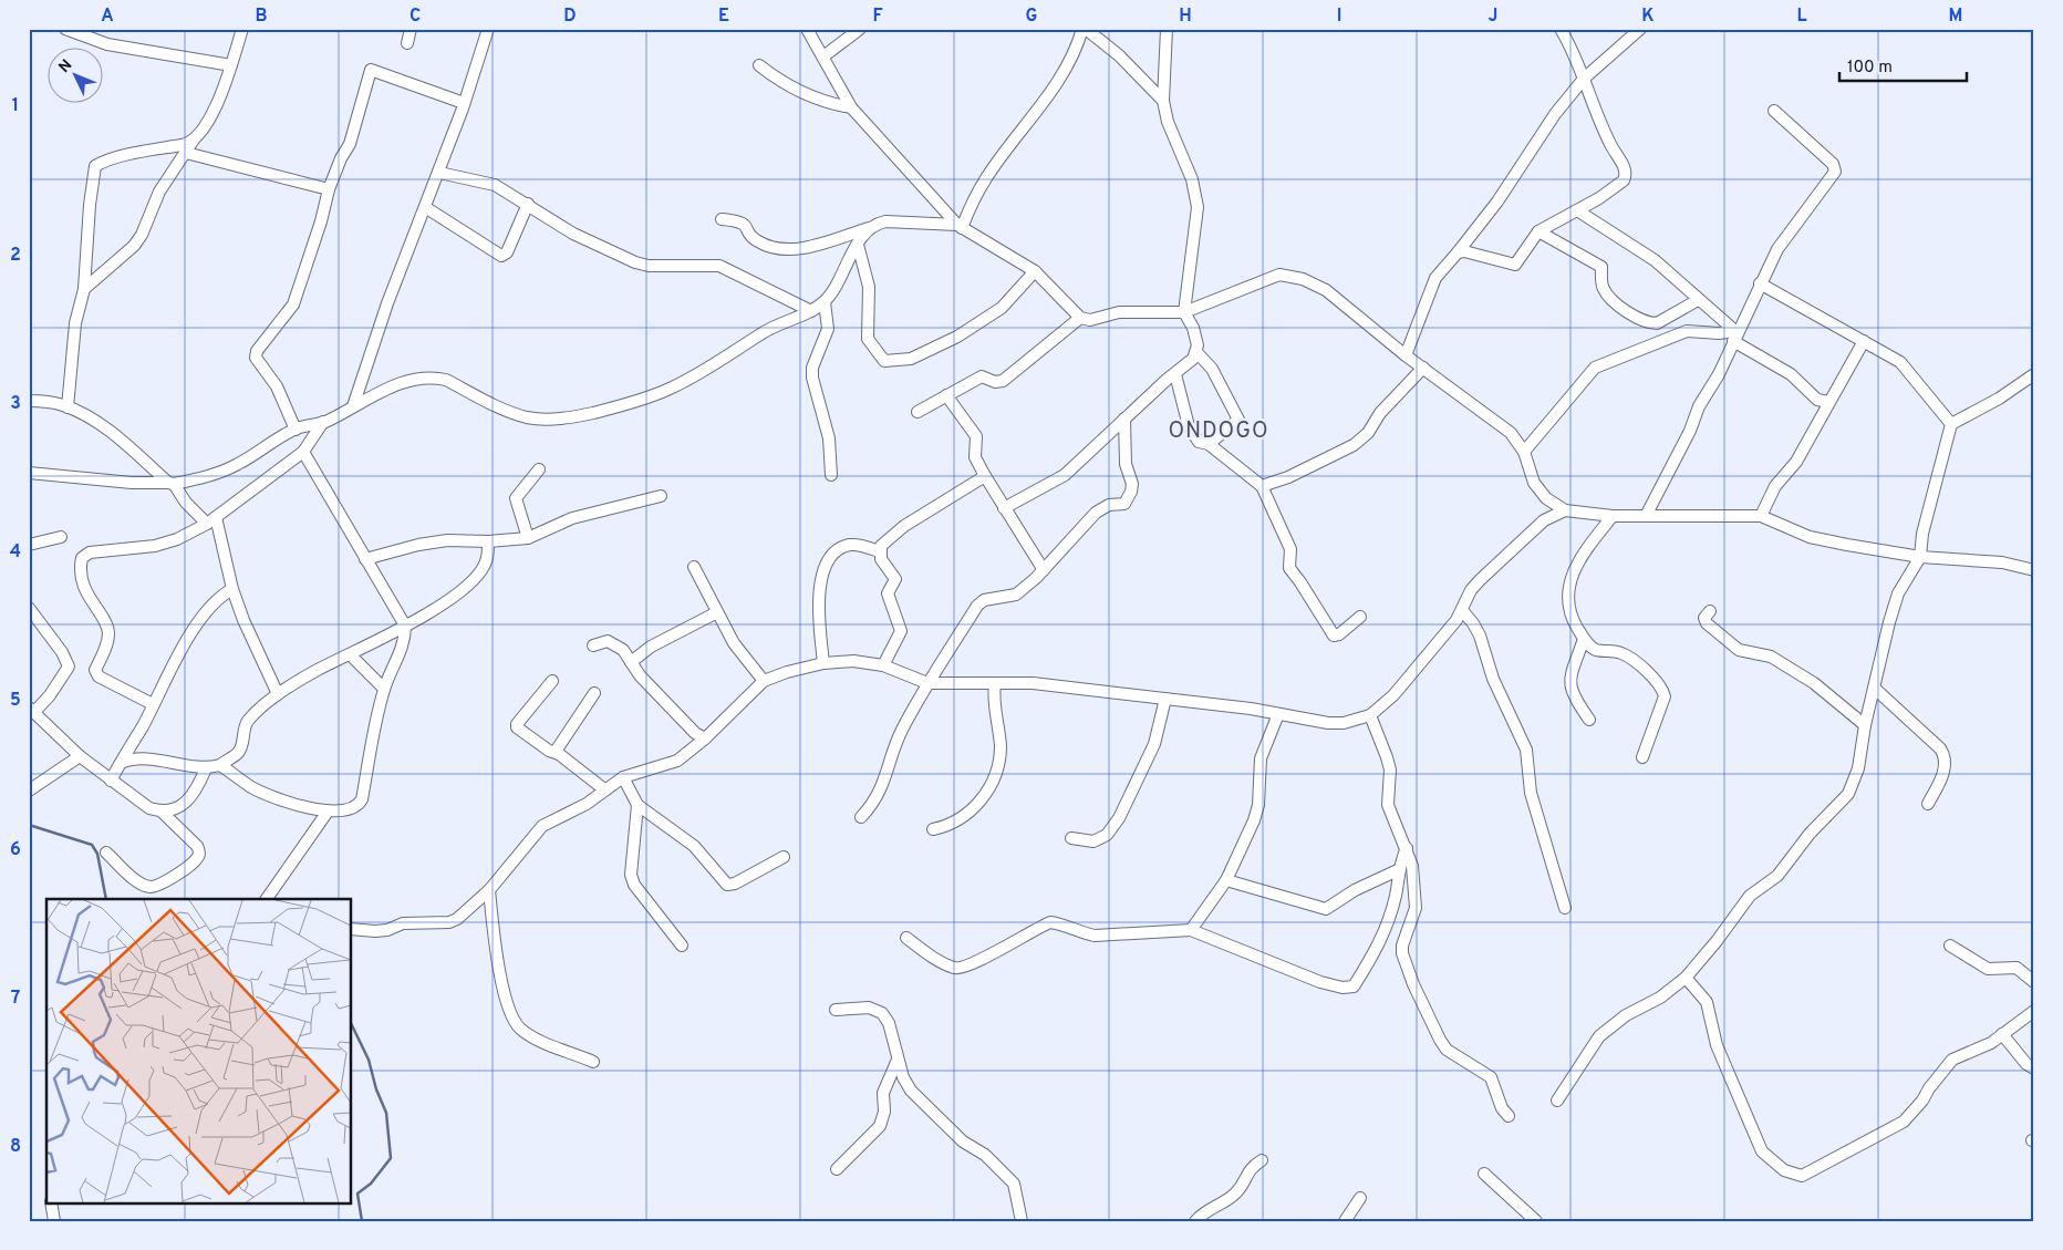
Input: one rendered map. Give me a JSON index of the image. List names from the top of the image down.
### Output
{
  "districts": ["ONDOGO"],
  "scale_bar": "100 m",
  "north": "top left",
  "grid": {
    "columns": [
      "A",
      "B",
      "C",
      "D",
      "E",
      "F",
      "G",
      "H",
      "I",
      "J",
      "K",
      "L",
      "M"
    ],
    "rows": [
      "1",
      "2",
      "3",
      "4",
      "5",
      "6",
      "7",
      "8"
    ]
  }
}
